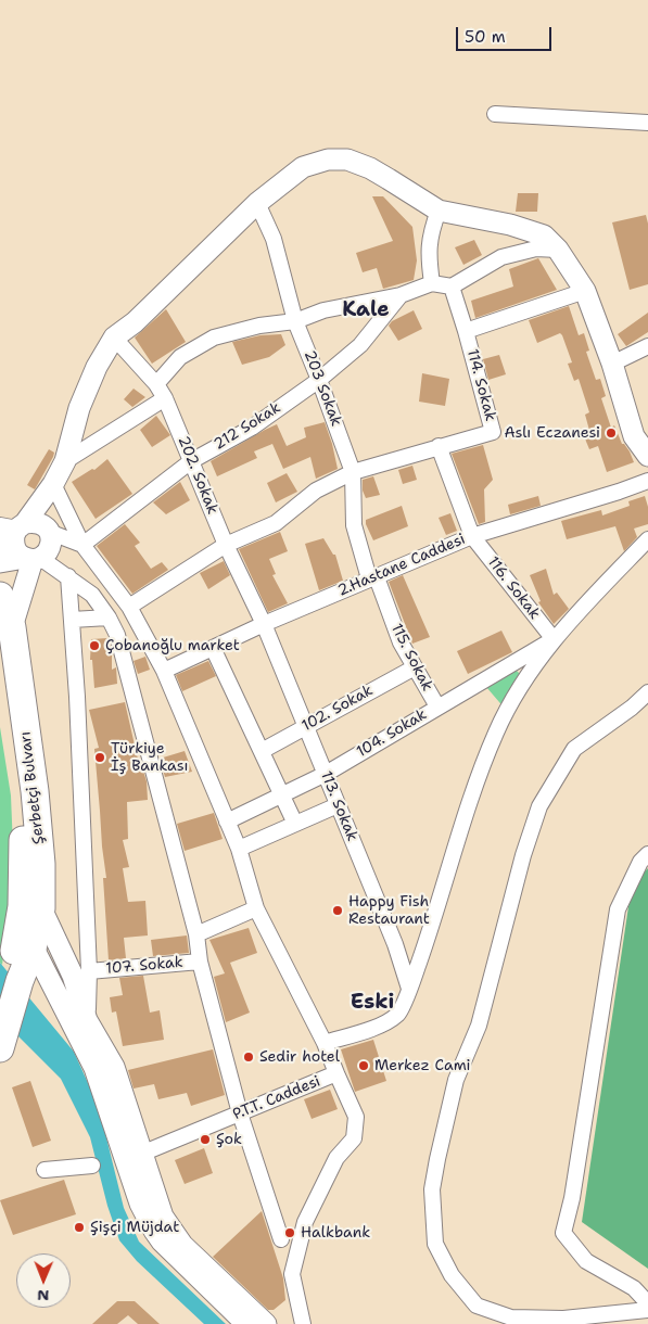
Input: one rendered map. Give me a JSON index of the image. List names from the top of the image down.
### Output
{
  "streets": {
    "highway": ["Şerbetçi Bulvarı"],
    "street": [
      "114. Sokak",
      "203 Sokak",
      "212 Sokak",
      "202. Sokak",
      "2.Hastane Caddesi",
      "116. Sokak",
      "115. Sokak",
      "102. Sokak",
      "104. Sokak",
      "113. Sokak",
      "107. Sokak",
      "P.T.T. Caddesi"
    ]
  },
  "crossings": [
    ["114. Sokak", "203 Sokak"],
    ["114. Sokak", "202. Sokak"],
    ["114. Sokak", "116. Sokak"],
    ["203 Sokak", "212 Sokak"],
    ["203 Sokak", "2.Hastane Caddesi"],
    ["203 Sokak", "115. Sokak"],
    ["212 Sokak", "202. Sokak"],
    ["202. Sokak", "2.Hastane Caddesi"],
    ["202. Sokak", "113. Sokak"],
    ["2.Hastane Caddesi", "116. Sokak"],
    ["2.Hastane Caddesi", "115. Sokak"],
    ["2.Hastane Caddesi", "113. Sokak"],
    ["116. Sokak", "104. Sokak"],
    ["115. Sokak", "102. Sokak"],
    ["115. Sokak", "104. Sokak"],
    ["102. Sokak", "113. Sokak"],
    ["104. Sokak", "113. Sokak"]
  ],
  "districts": ["Kale", "Eski"],
  "places": [
    "Aslı Eczanesi",
    "Çobanoğlu market",
    "Türkiye İş Bankası",
    "Happy Fish Restaurant",
    "Sedir hotel",
    "Merkez Cami",
    "Şok",
    "Şişçi Müjdat",
    "Halkbank"
  ],
  "scale_bar": "50 m",
  "north": "bottom"
}
